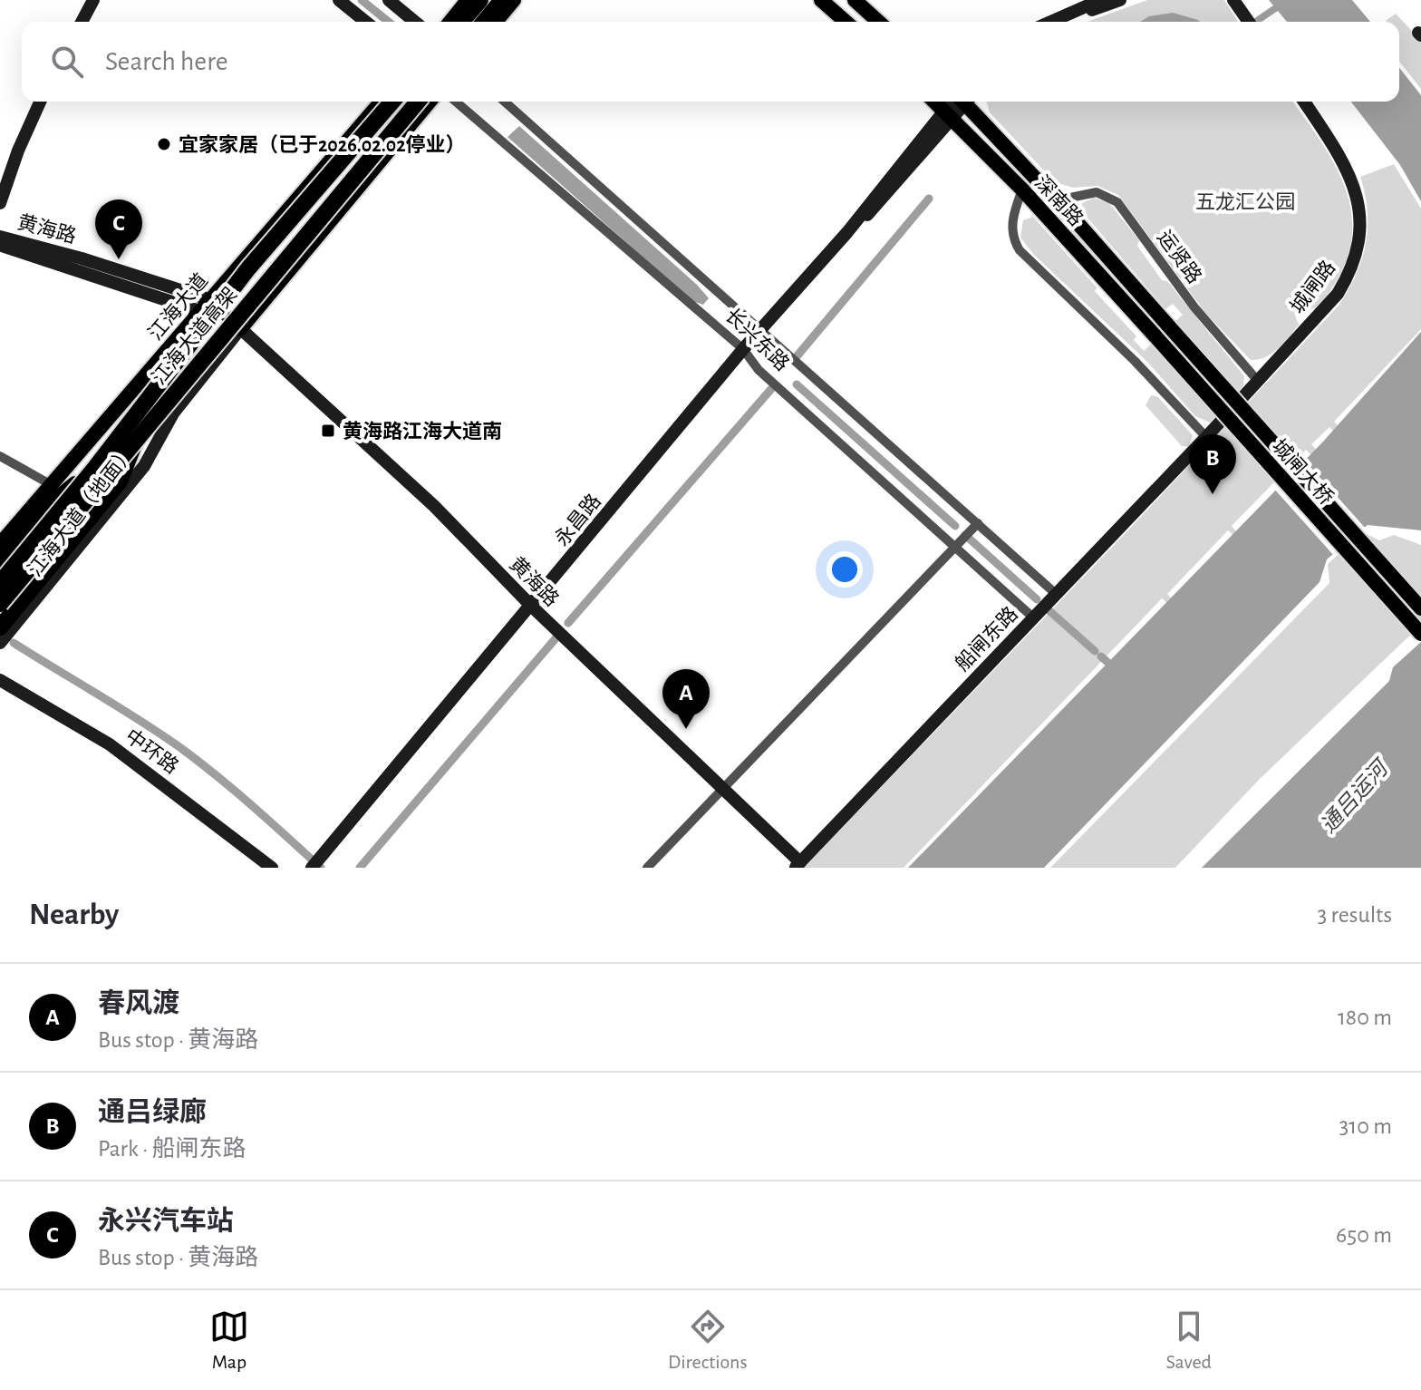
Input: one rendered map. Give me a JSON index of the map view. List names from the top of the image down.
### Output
{
  "streets": {
    "highway": ["江海大道高架"],
    "main road": ["深南路", "江海大道", "城闸大桥"],
    "street": [
      "黄海路",
      "运贤路",
      "城闸路",
      "长兴东路",
      "江海大道（地面）",
      "永昌路",
      "船闸东路",
      "中环路"
    ]
  },
  "crossings": [
    ["深南路", "运贤路"],
    ["深南路", "城闸大桥"],
    ["深南路", "永昌路"],
    ["黄海路", "江海大道"],
    ["黄海路", "江海大道（地面）"],
    ["黄海路", "永昌路"],
    ["黄海路", "船闸东路"],
    ["运贤路", "城闸路"],
    ["城闸路", "船闸东路"],
    ["长兴东路", "永昌路"],
    ["长兴东路", "船闸东路"]
  ],
  "water": ["通吕运河"],
  "parks": ["五龙汇公园"],
  "places": {
    "other": ["宜家家居（已于2026.02.02停业）"],
    "transit": ["黄海路江海大道南"]
  },
  "page": {
    "search": "Search here",
    "pins": ["C", "B", "A"],
    "heading": ["Nearby", "3 results"],
    "list": [
      {
        "mark": "A",
        "name": "春风渡",
        "note": "Bus stop · 黄海路",
        "value": "180 m"
      },
      {
        "mark": "B",
        "name": "通吕绿廊",
        "note": "Park · 船闸东路",
        "value": "310 m"
      },
      {
        "mark": "C",
        "name": "永兴汽车站",
        "note": "Bus stop · 黄海路",
        "value": "650 m"
      }
    ],
    "nav": ["Map", "Directions", "Saved"]
  }
}
